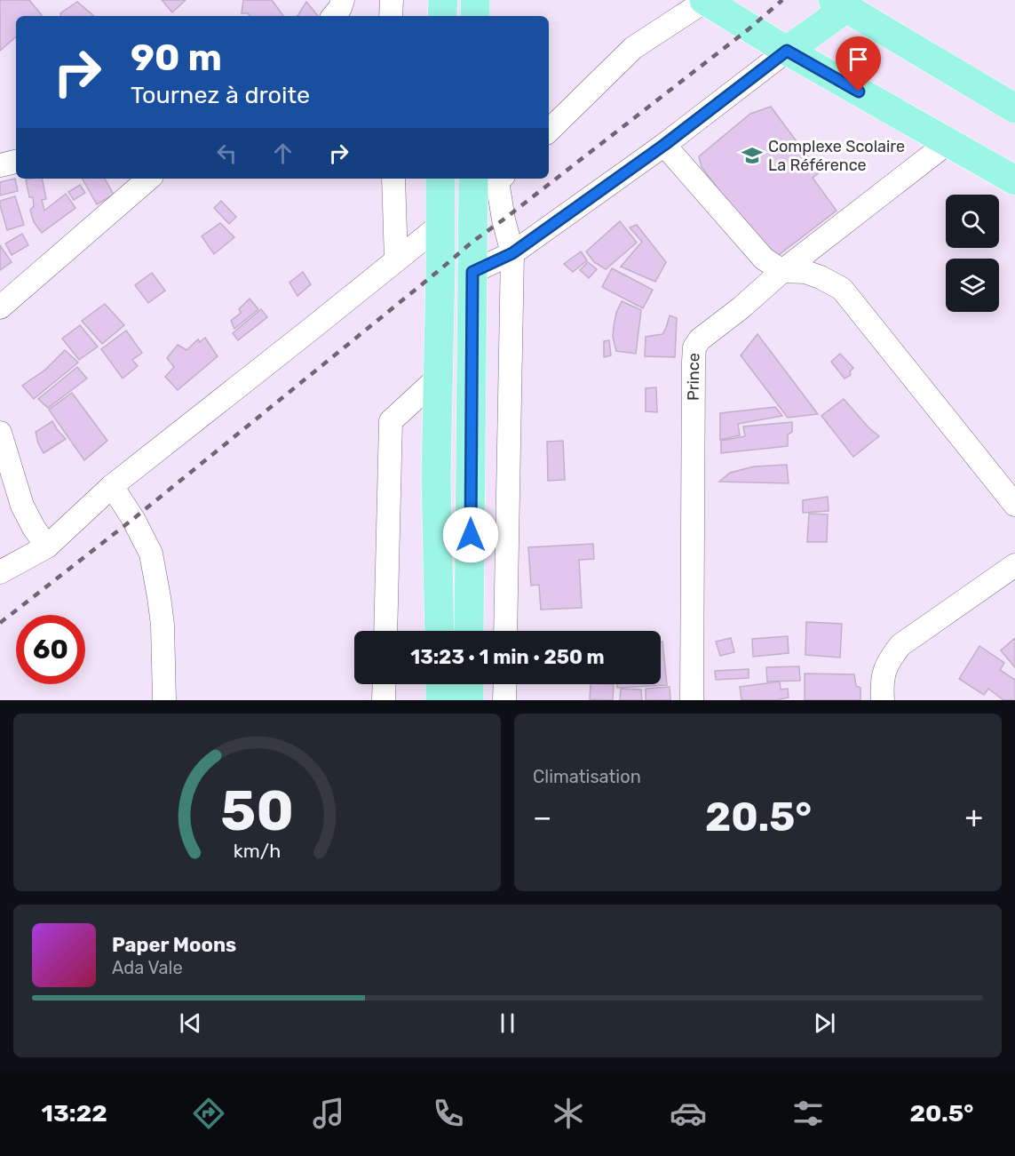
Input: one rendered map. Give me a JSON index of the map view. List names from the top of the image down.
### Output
{
  "streets": {
    "street": ["Prince"]
  },
  "places": {
    "school or university": ["Complexe Scolaire La Référence"]
  },
  "page": {
    "turn": ["90 m", "Tournez à droite"],
    "limit": "60",
    "trip": "13:23 · 1 min · 250 m",
    "tile": "Climatisation",
    "heat": ["−", "20.5°", "+"],
    "song": ["Paper Moons", "Ada Vale"],
    "tabs": ["13:22", "20.5°"],
    "gauge": ["50", "km/h"]
  }
}
